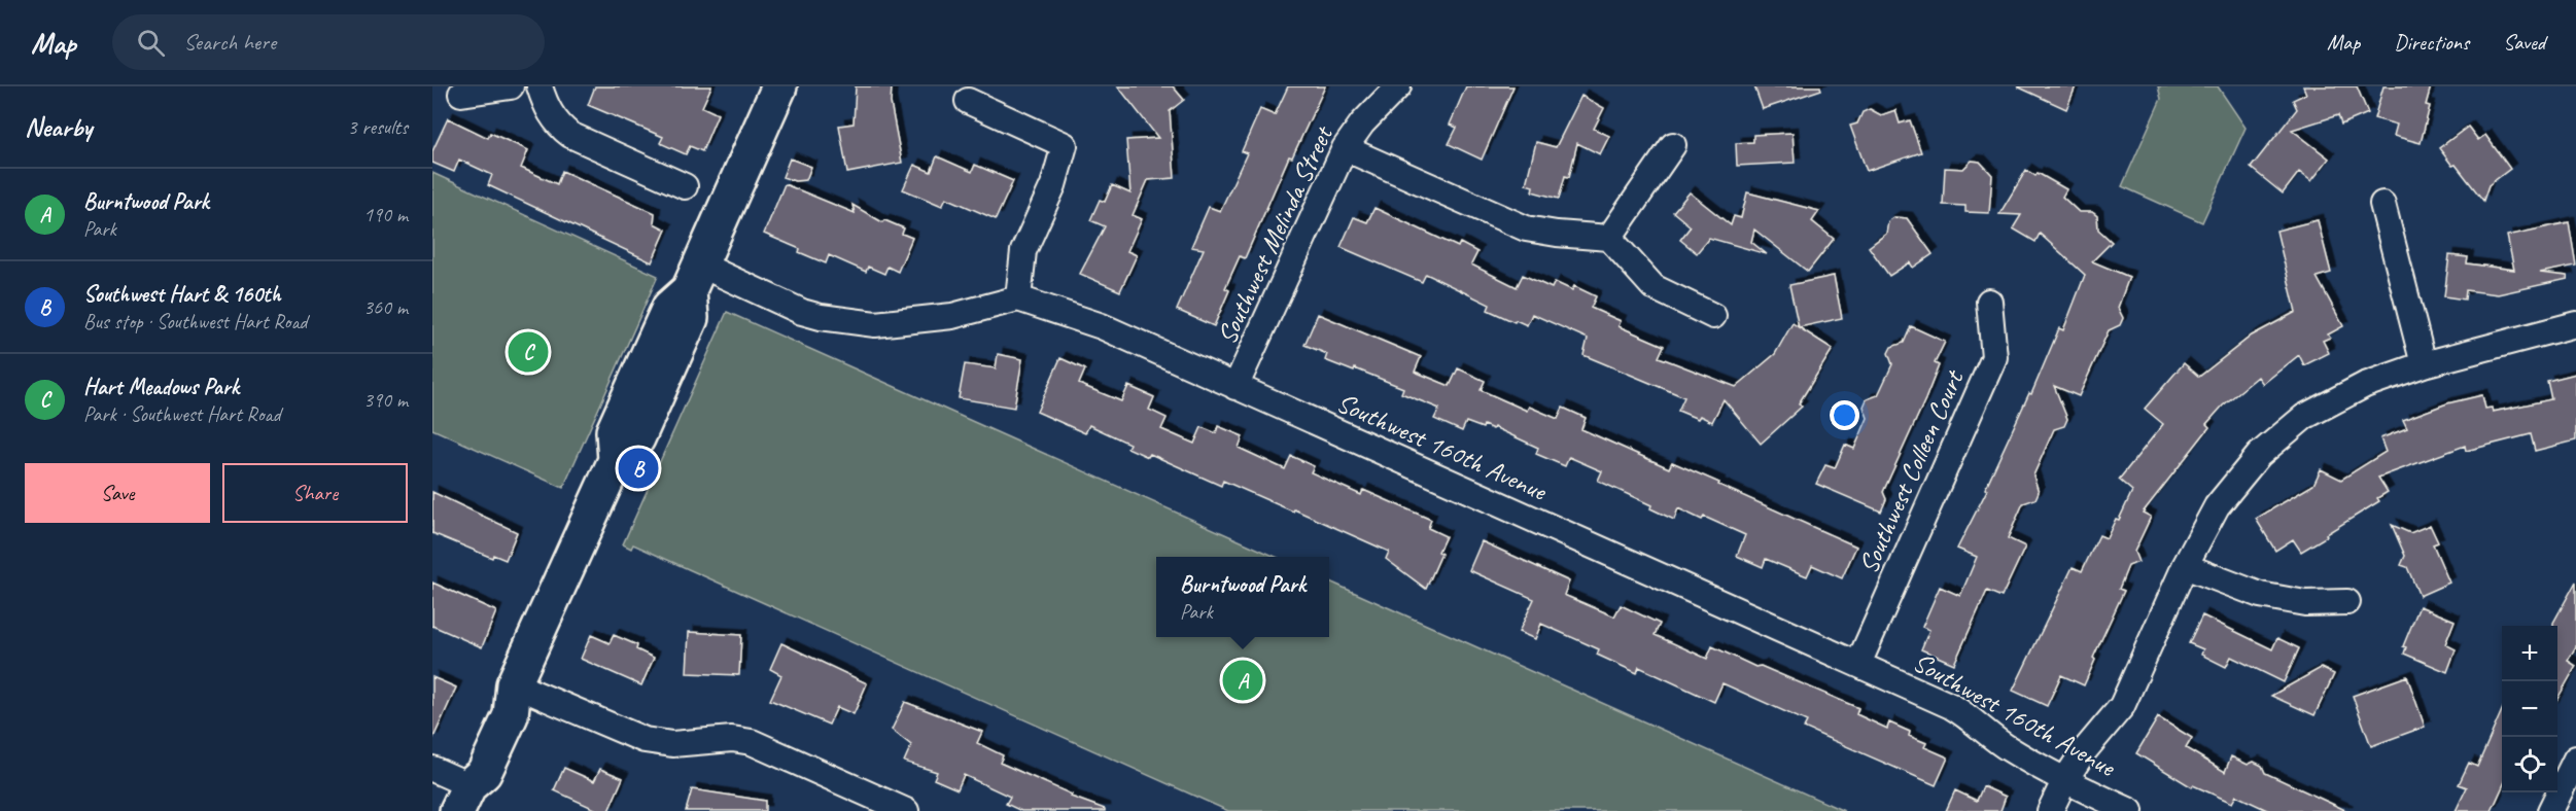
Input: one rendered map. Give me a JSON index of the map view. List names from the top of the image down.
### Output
{
  "streets": {
    "street": ["Southwest Melinda Street", "Southwest 160th Avenue", "Southwest Colleen Court"]
  },
  "crossings": [
    ["Southwest Melinda Street", "Southwest 160th Avenue"],
    ["Southwest 160th Avenue", "Southwest Colleen Court"]
  ],
  "page": {
    "header": "Map",
    "search": "Search here",
    "nav": ["Map", "Directions", "Saved"],
    "heading": ["Nearby", "3 results"],
    "list": [
      {
        "mark": "A",
        "name": "Burntwood Park",
        "note": "Park",
        "value": "190 m"
      },
      {
        "mark": "B",
        "name": "Southwest Hart & 160th",
        "note": "Bus stop · Southwest Hart Road",
        "value": "360 m"
      },
      {
        "mark": "C",
        "name": "Hart Meadows Park",
        "note": "Park · Southwest Hart Road",
        "value": "390 m"
      }
    ],
    "pins": ["C", "B", "A"],
    "buttons": ["Save", "Share"],
    "popup": ["Burntwood Park", "Park"],
    "map_buttons": ["+", "−"]
  }
}
